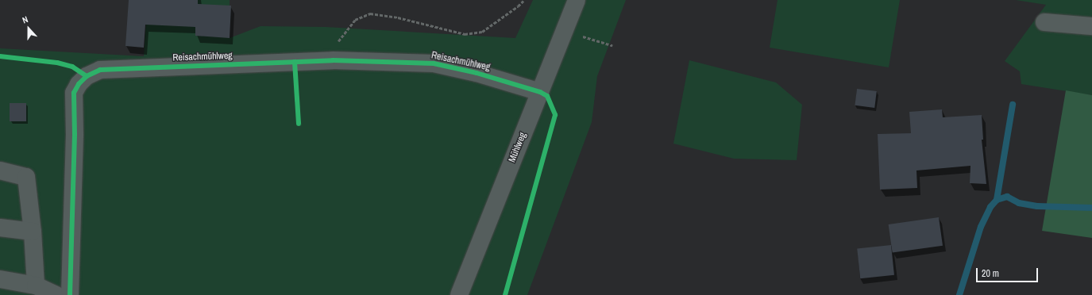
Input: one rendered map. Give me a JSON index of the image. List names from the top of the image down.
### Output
{
  "streets": {
    "street": ["Reisachmühlweg", "Mühlweg"]
  },
  "crossings": [
    ["Reisachmühlweg", "Mühlweg"]
  ],
  "scale_bar": "20 m",
  "north": "top"
}
